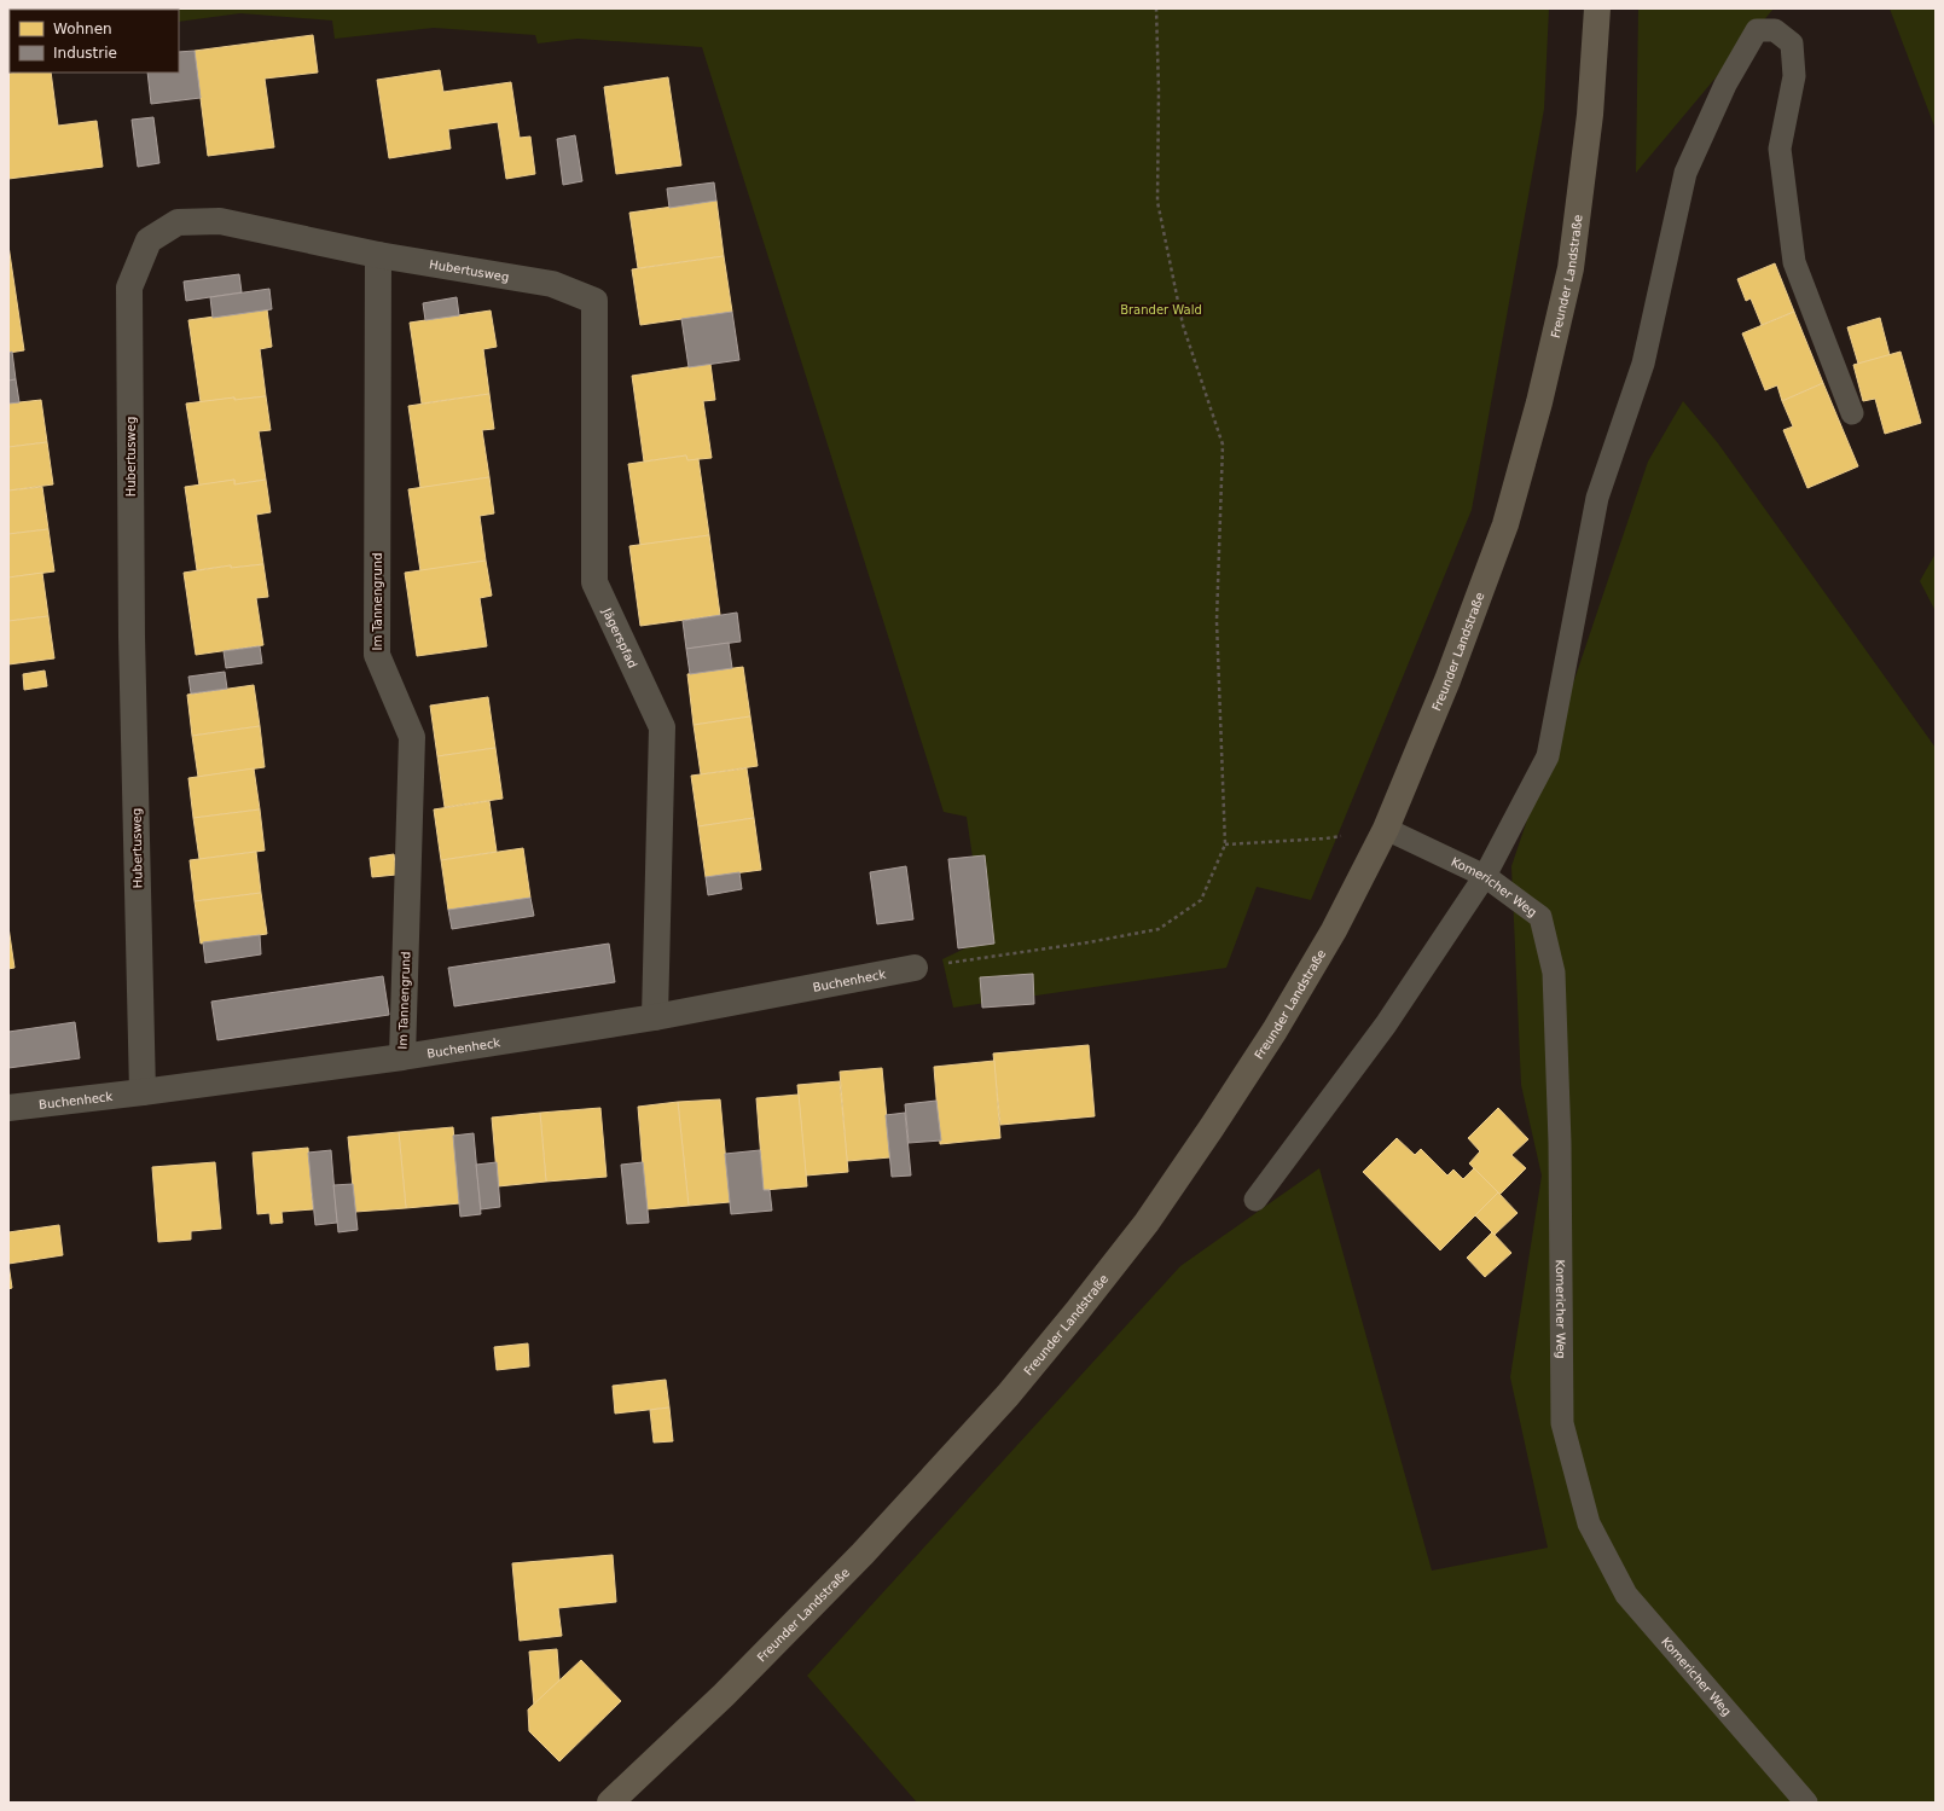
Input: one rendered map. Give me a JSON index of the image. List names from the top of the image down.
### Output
{
  "streets": {
    "main road": ["Freunder Landstraße"],
    "street": [
      "Hubertusweg",
      "Im Tannengrund",
      "Jägerspfad",
      "Buchenheck"
    ],
    "lane": ["Komericher Weg"]
  },
  "crossings": [
    ["Hubertusweg", "Im Tannengrund"],
    ["Hubertusweg", "Jägerspfad"],
    ["Hubertusweg", "Buchenheck"],
    ["Freunder Landstraße", "Komericher Weg"],
    ["Im Tannengrund", "Buchenheck"],
    ["Jägerspfad", "Buchenheck"]
  ],
  "parks": ["Brander Wald"],
  "legend": ["Wohnen", "Industrie"]
}
